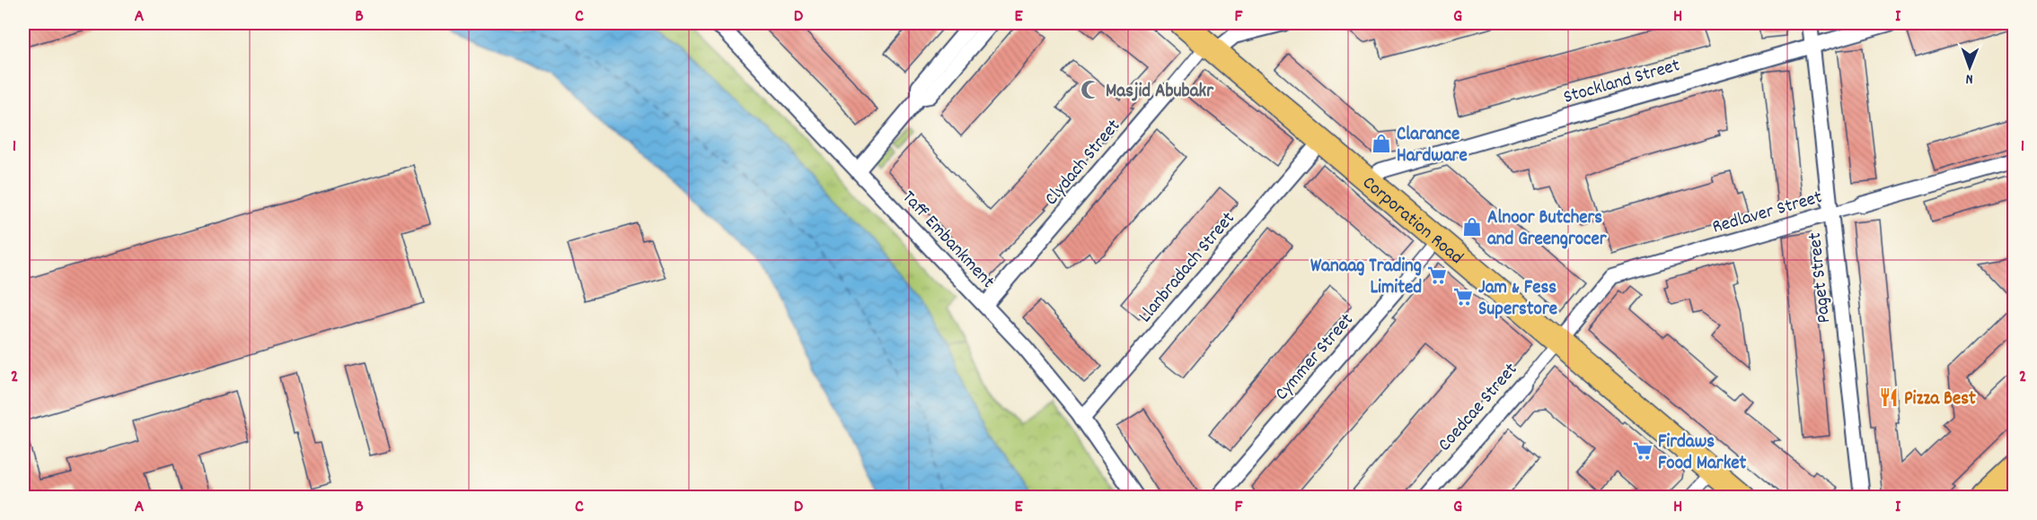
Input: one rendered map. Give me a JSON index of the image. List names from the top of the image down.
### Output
{
  "streets": {
    "main road": ["Corporation Road"],
    "street": [
      "Stockland Street",
      "Clydach Street",
      "Redlaver Street",
      "Taff Embankment",
      "Llanbradach Street",
      "Paget Street",
      "Cymmer Street",
      "Coedcae Street"
    ]
  },
  "crossings": [
    ["Stockland Street", "Corporation Road"],
    ["Stockland Street", "Paget Street"],
    ["Clydach Street", "Corporation Road"],
    ["Clydach Street", "Taff Embankment"],
    ["Redlaver Street", "Corporation Road"],
    ["Redlaver Street", "Paget Street"],
    ["Redlaver Street", "Coedcae Street"],
    ["Corporation Road", "Llanbradach Street"],
    ["Corporation Road", "Cymmer Street"],
    ["Corporation Road", "Coedcae Street"],
    ["Taff Embankment", "Llanbradach Street"]
  ],
  "places": {
    "mosque": ["Masjid Abubakr"],
    "shop": ["Clarance Hardware", "Alnoor Butchers and Greengrocer"],
    "supermarket": ["Wanaag Trading Limited", "Jam & Fess Superstore", "Firdaws Food Market"],
    "restaurant": ["Pizza Best"]
  },
  "north": "bottom",
  "grid": {
    "columns": [
      "A",
      "B",
      "C",
      "D",
      "E",
      "F",
      "G",
      "H",
      "I"
    ],
    "rows": ["1", "2"]
  }
}
